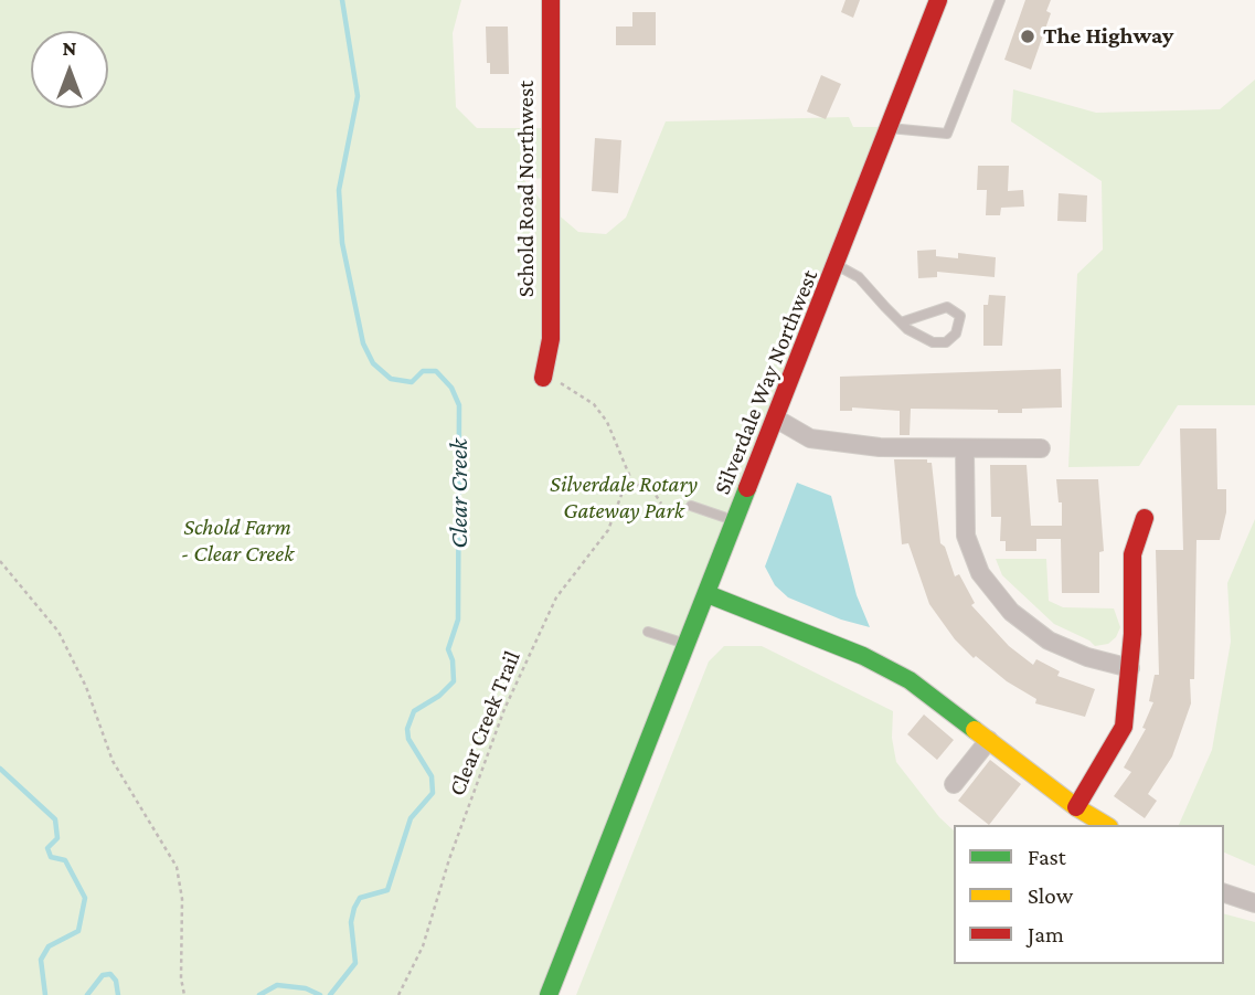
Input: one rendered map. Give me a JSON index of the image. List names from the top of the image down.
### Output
{
  "streets": {
    "street": ["Schold Road Northwest", "Silverdale Way Northwest"],
    "path": ["Clear Creek Trail"]
  },
  "water": ["Clear Creek"],
  "parks": ["Silverdale Rotary Gateway Park", "Schold Farm - Clear Creek"],
  "places": ["The Highway"],
  "legend": ["Fast", "Slow", "Jam"],
  "north": "top"
}
